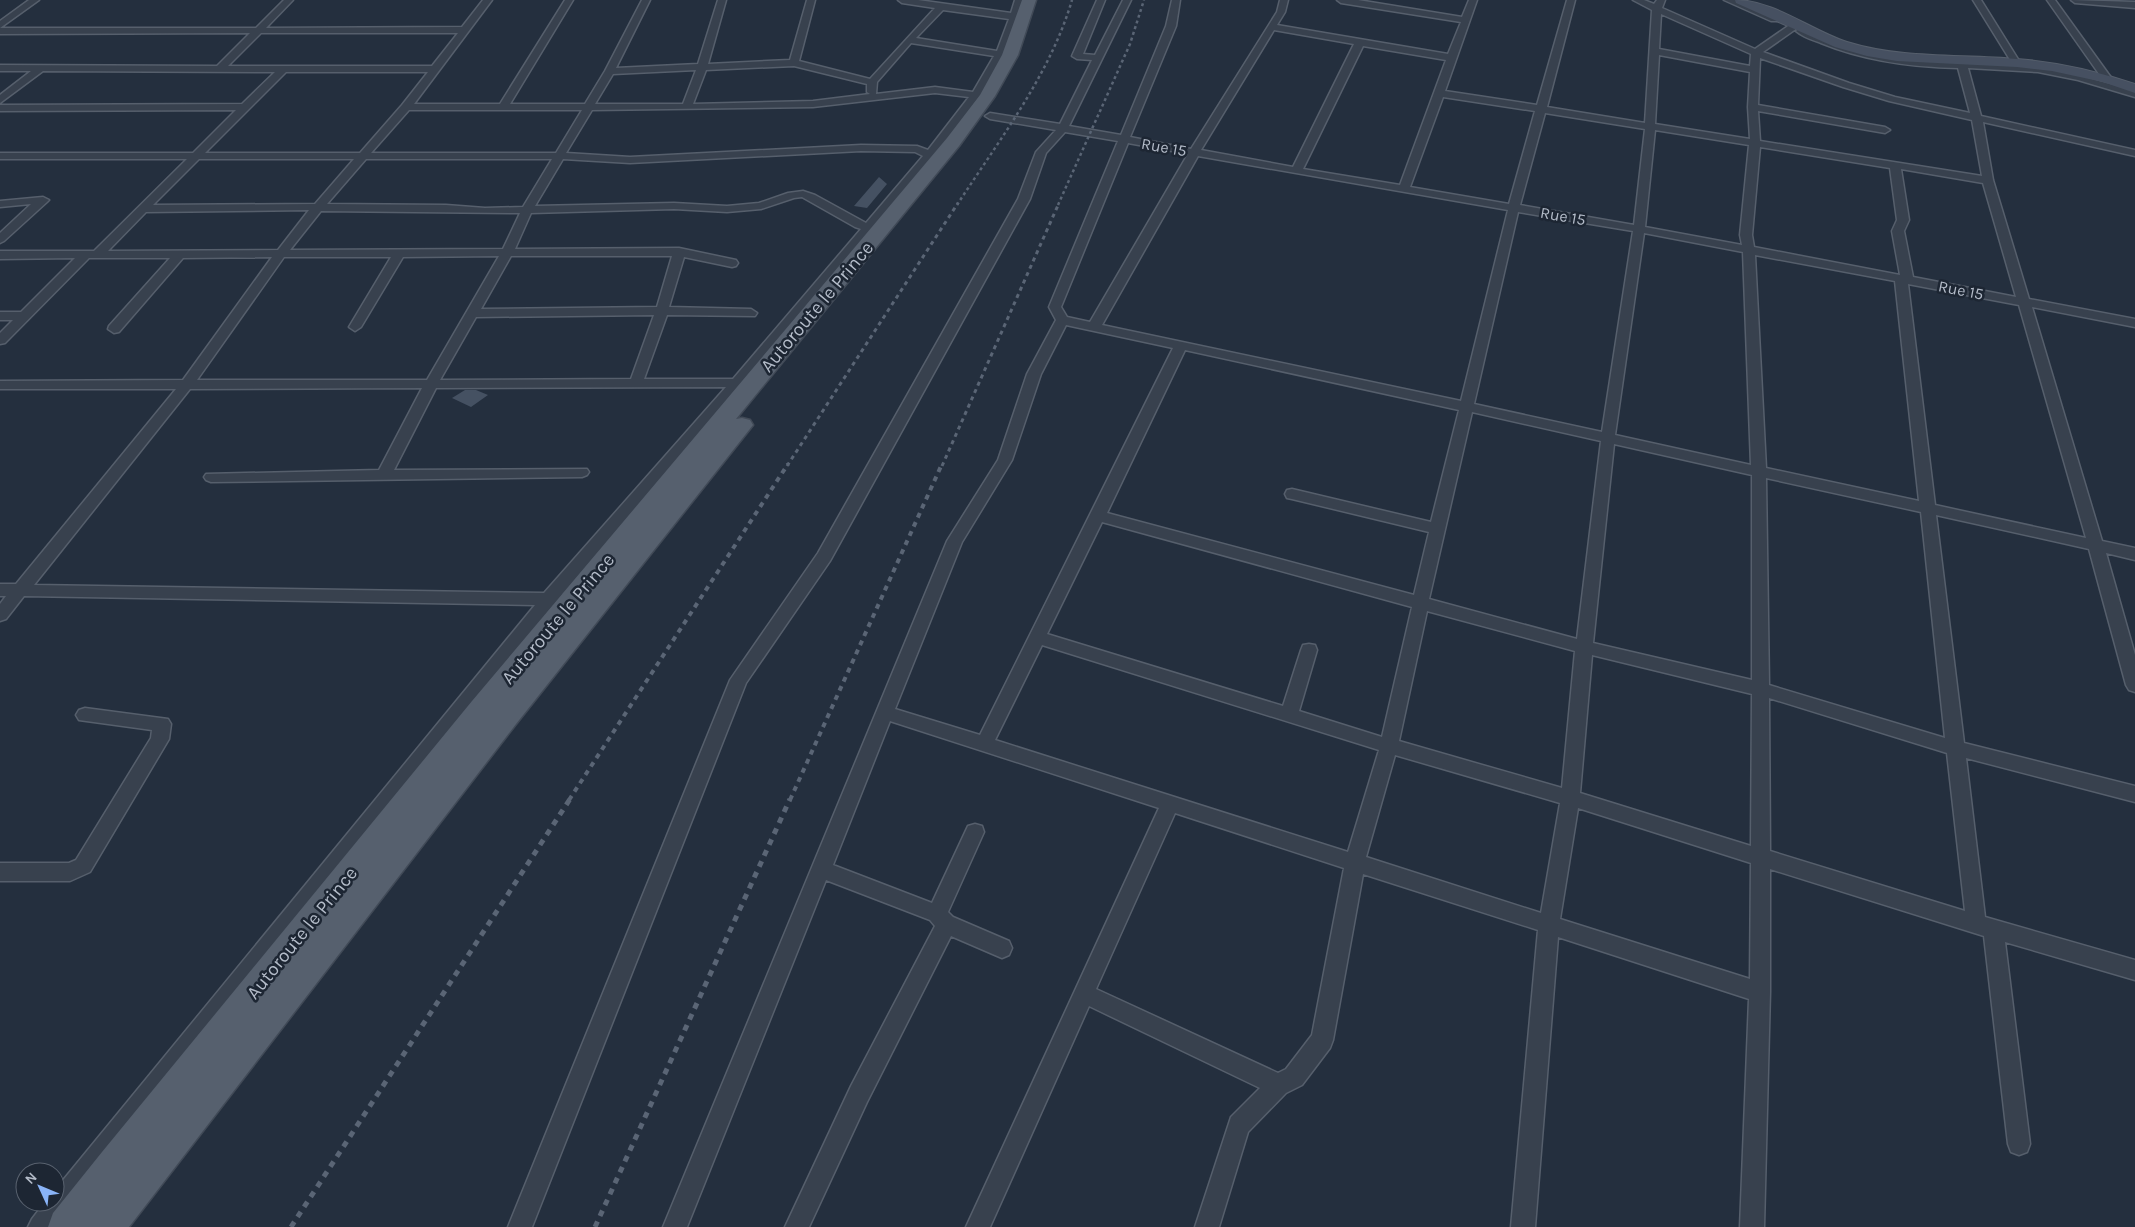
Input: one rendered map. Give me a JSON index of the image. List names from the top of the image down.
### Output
{
  "streets": {
    "main road": ["Autoroute le Prince"],
    "street": ["Rue 15"]
  },
  "crossings": [
    ["Rue 15", "Autoroute le Prince"]
  ],
  "north": "top left"
}
